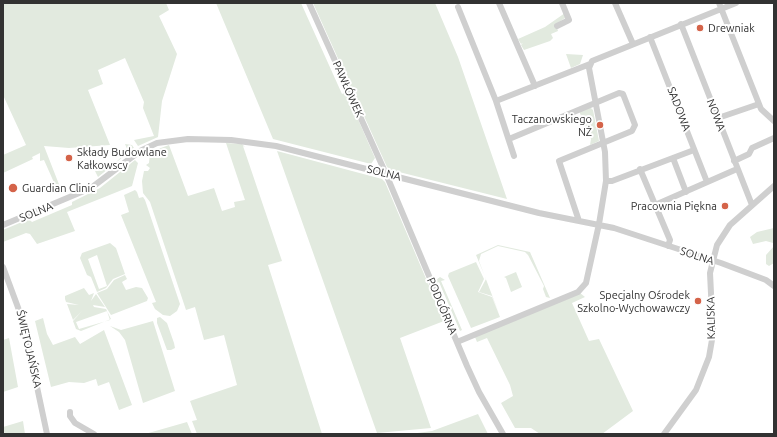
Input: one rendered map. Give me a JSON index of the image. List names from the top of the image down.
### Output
{
  "streets": {
    "street": [
      "PAWŁÓWEK",
      "SADOWA",
      "NOWA",
      "SOLNA",
      "PODGÓRNA",
      "KALISKA",
      "ŚWIĘTOJAŃSKA"
    ]
  },
  "crossings": [
    ["PAWŁÓWEK", "SOLNA"],
    ["PAWŁÓWEK", "PODGÓRNA"],
    ["NOWA", "KALISKA"],
    ["SOLNA", "PODGÓRNA"],
    ["SOLNA", "KALISKA"]
  ],
  "places": [
    "Drewniak",
    "Taczanowskiego NŻ",
    "Składy Budowlane Kałkowscy",
    "Guardian Clinic",
    "Pracownia Piękna",
    "Specjalny Ośrodek Szkolno-Wychowawczy"
  ]
}
